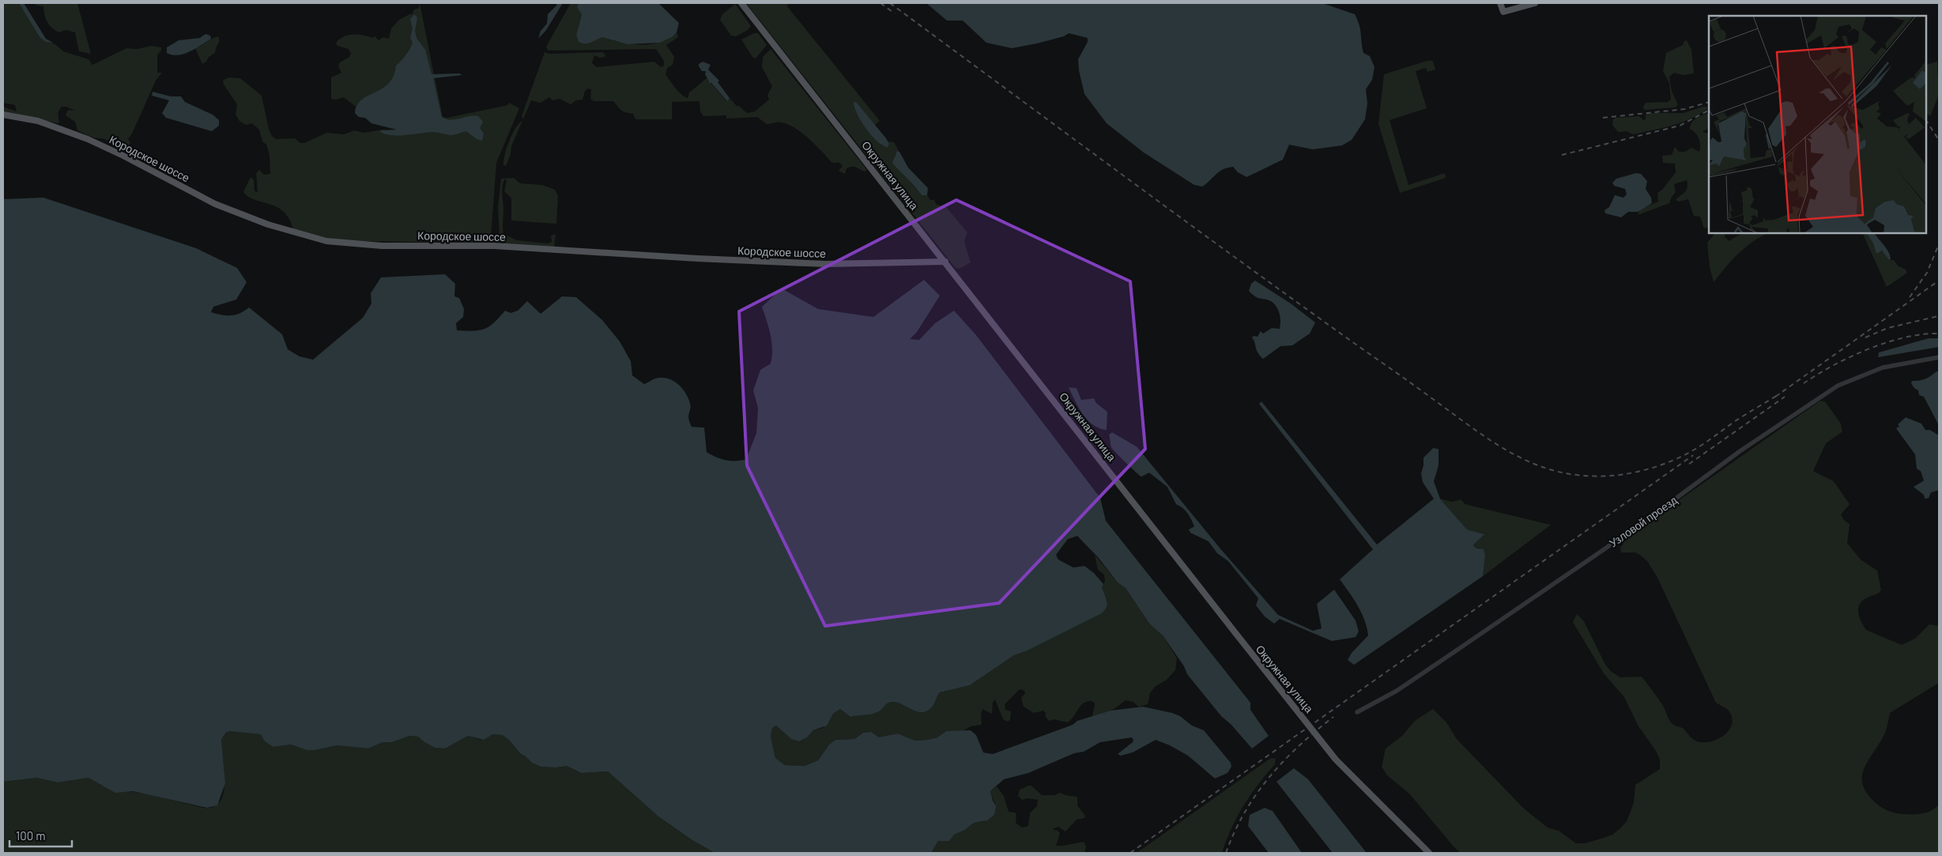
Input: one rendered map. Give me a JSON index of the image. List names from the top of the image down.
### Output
{
  "streets": {
    "main road": ["Кородское шоссе", "Окружная улица"],
    "street": ["Узловой проезд"]
  },
  "crossings": [
    ["Кородское шоссе", "Окружная улица"]
  ],
  "scale_bar": "100 m"
}
